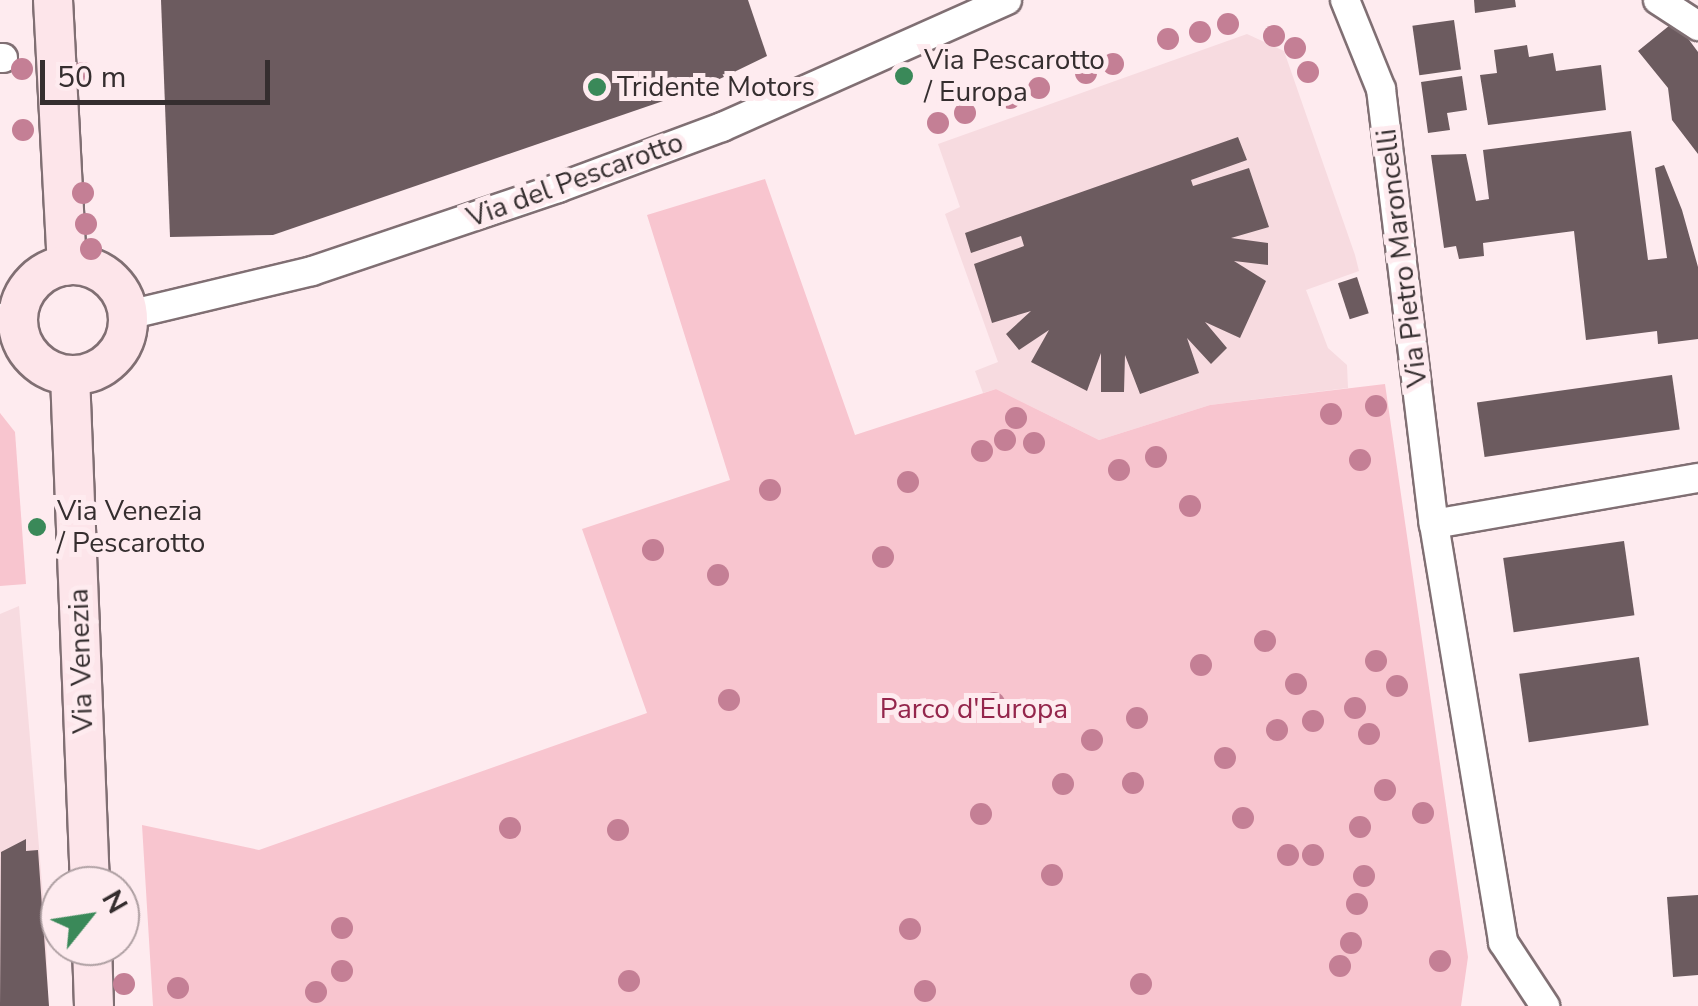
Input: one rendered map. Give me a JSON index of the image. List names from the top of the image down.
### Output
{
  "streets": {
    "street": ["Via del Pescarotto", "Via Pietro Maroncelli", "Via Venezia"]
  },
  "crossings": [
    ["Via del Pescarotto", "Via Venezia"]
  ],
  "parks": ["Parco d'Europa"],
  "places": ["Via Pescarotto / Europa", "Tridente Motors", "Via Venezia / Pescarotto"],
  "scale_bar": "50 m",
  "north": "top right"
}
